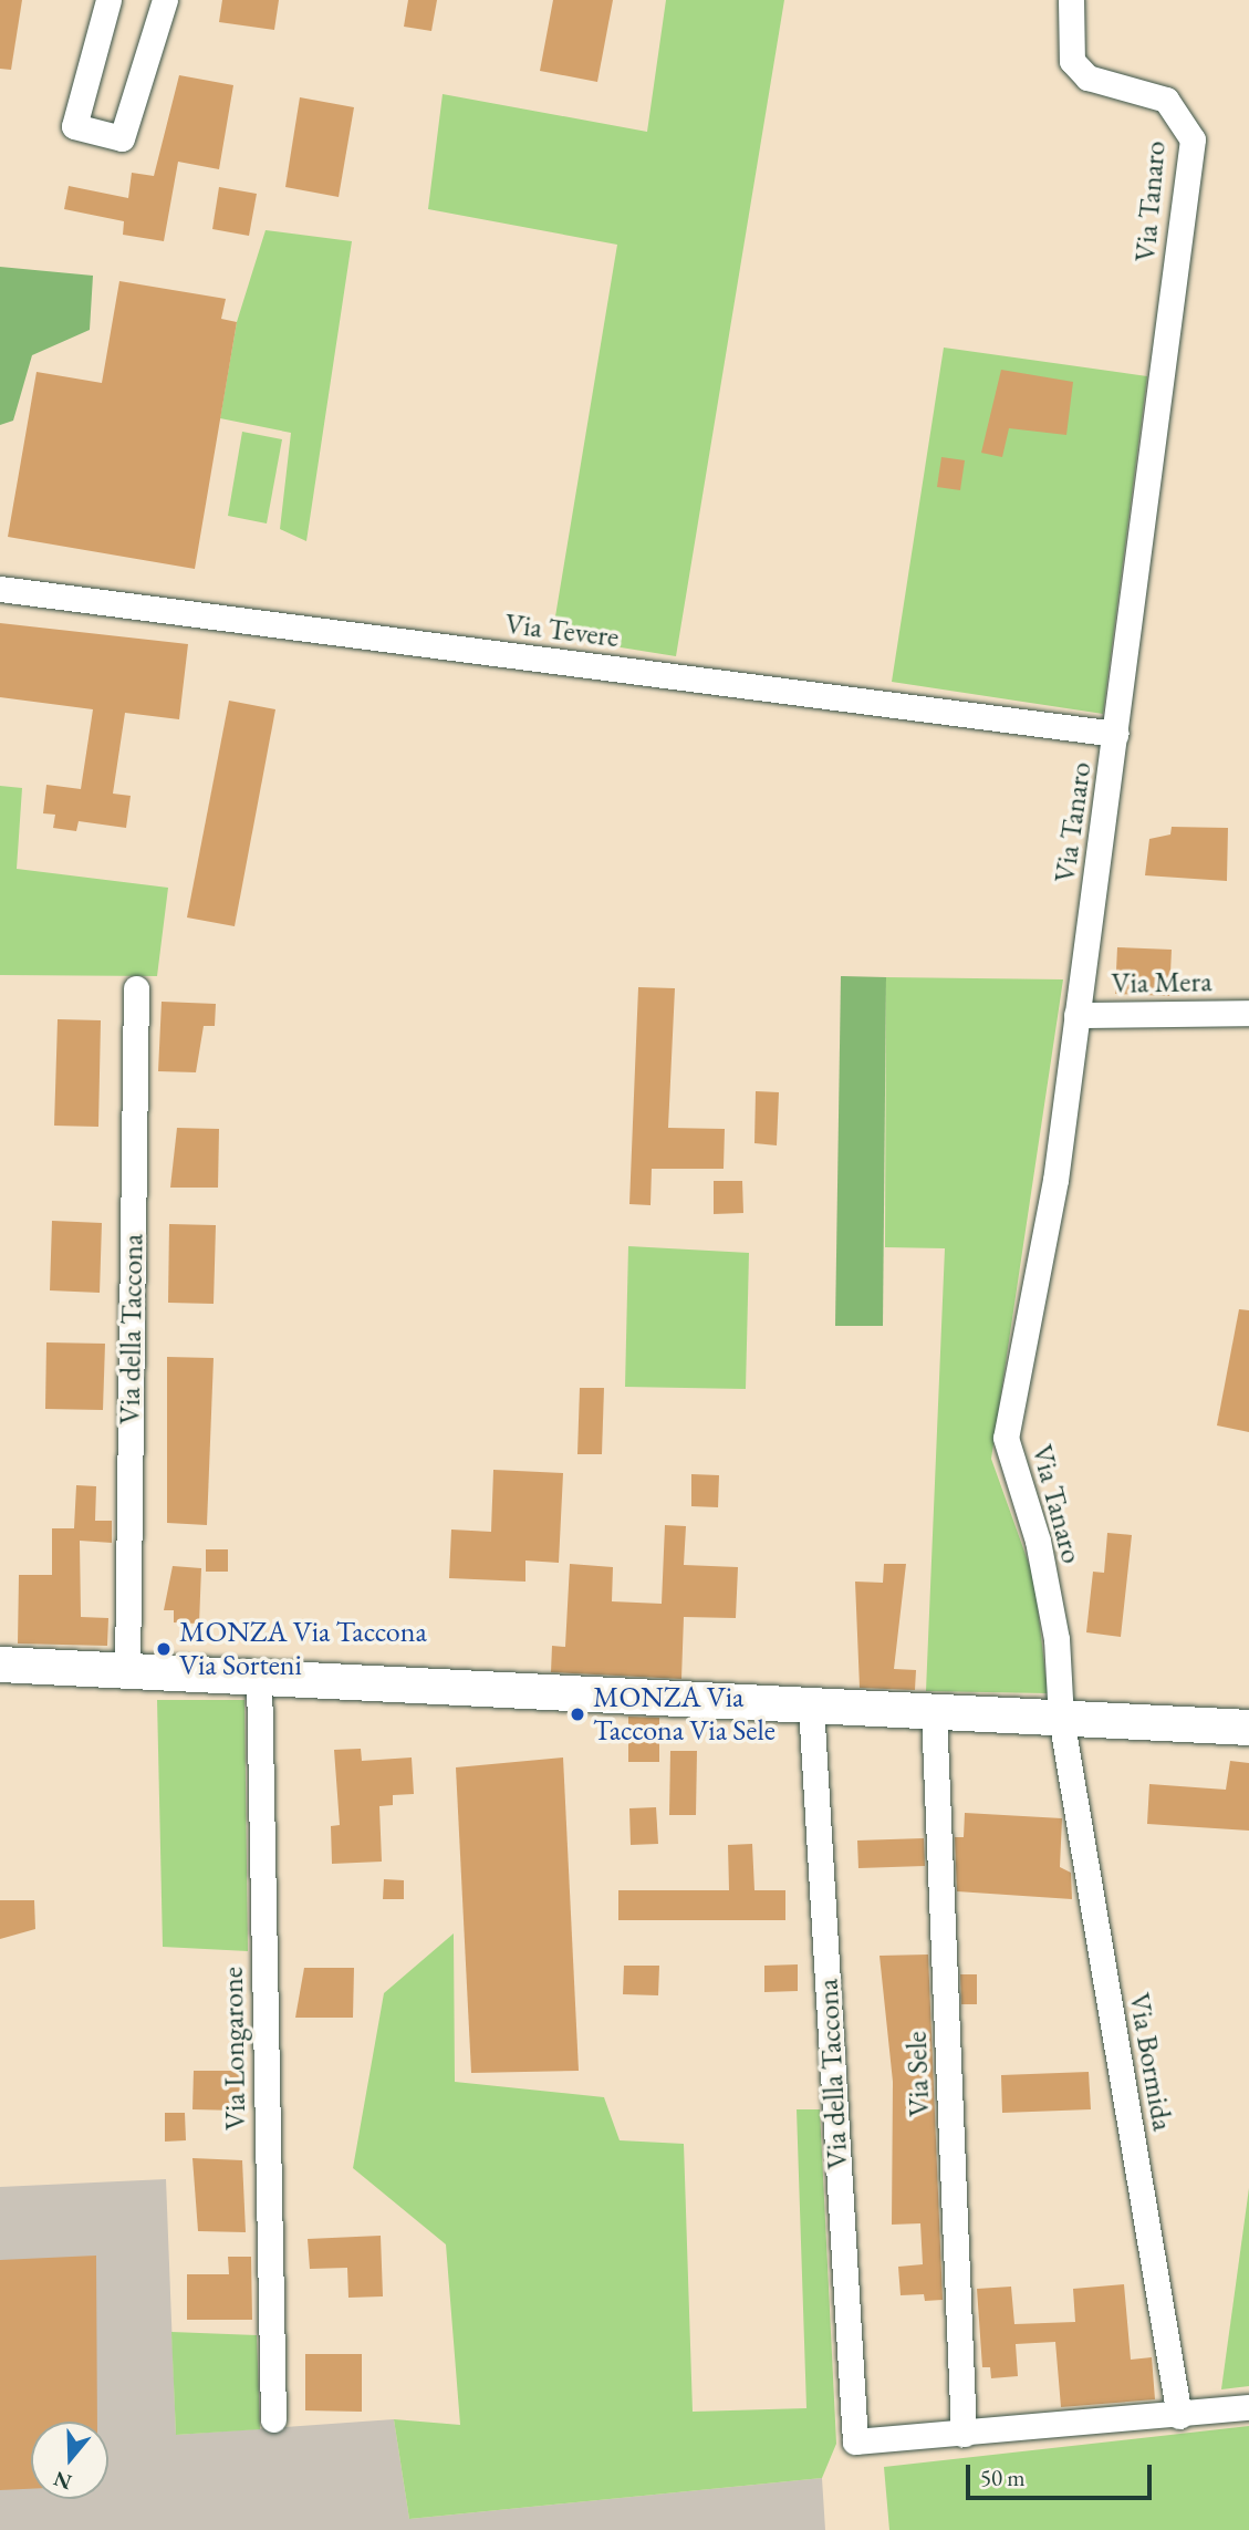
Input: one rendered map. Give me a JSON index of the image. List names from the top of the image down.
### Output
{
  "streets": {
    "street": [
      "Via Tanaro",
      "Via Tevere",
      "Via Mera",
      "Via della Taccona",
      "Via Longarone",
      "Via Bormida",
      "Via Sele"
    ]
  },
  "crossings": [
    ["Via Tanaro", "Via Tevere"],
    ["Via Tanaro", "Via Mera"],
    ["Via Tanaro", "Via Bormida"],
    ["Via della Taccona", "Via Sele"]
  ],
  "places": ["MONZA Via Taccona Via Sorteni", "MONZA Via Taccona Via Sele"],
  "scale_bar": "50 m",
  "north": "bottom"
}
